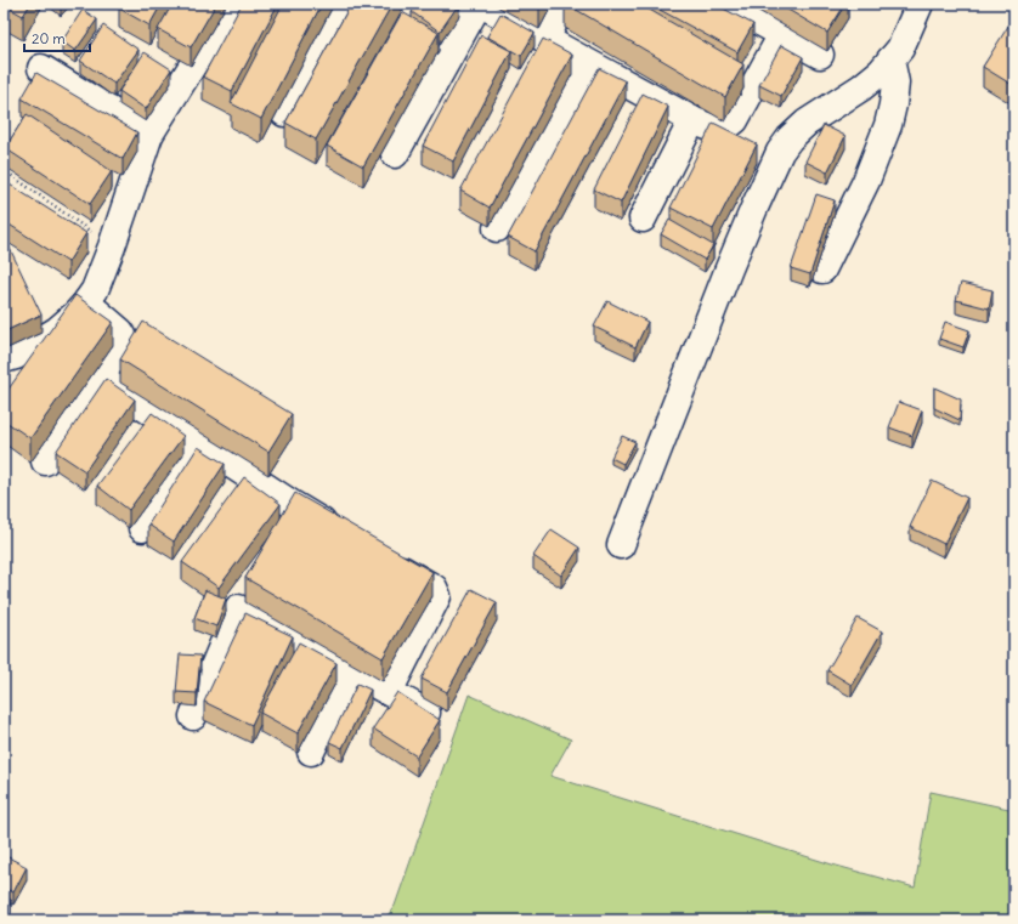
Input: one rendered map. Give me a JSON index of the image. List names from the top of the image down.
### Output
{
  "scale_bar": "20 m"
}
